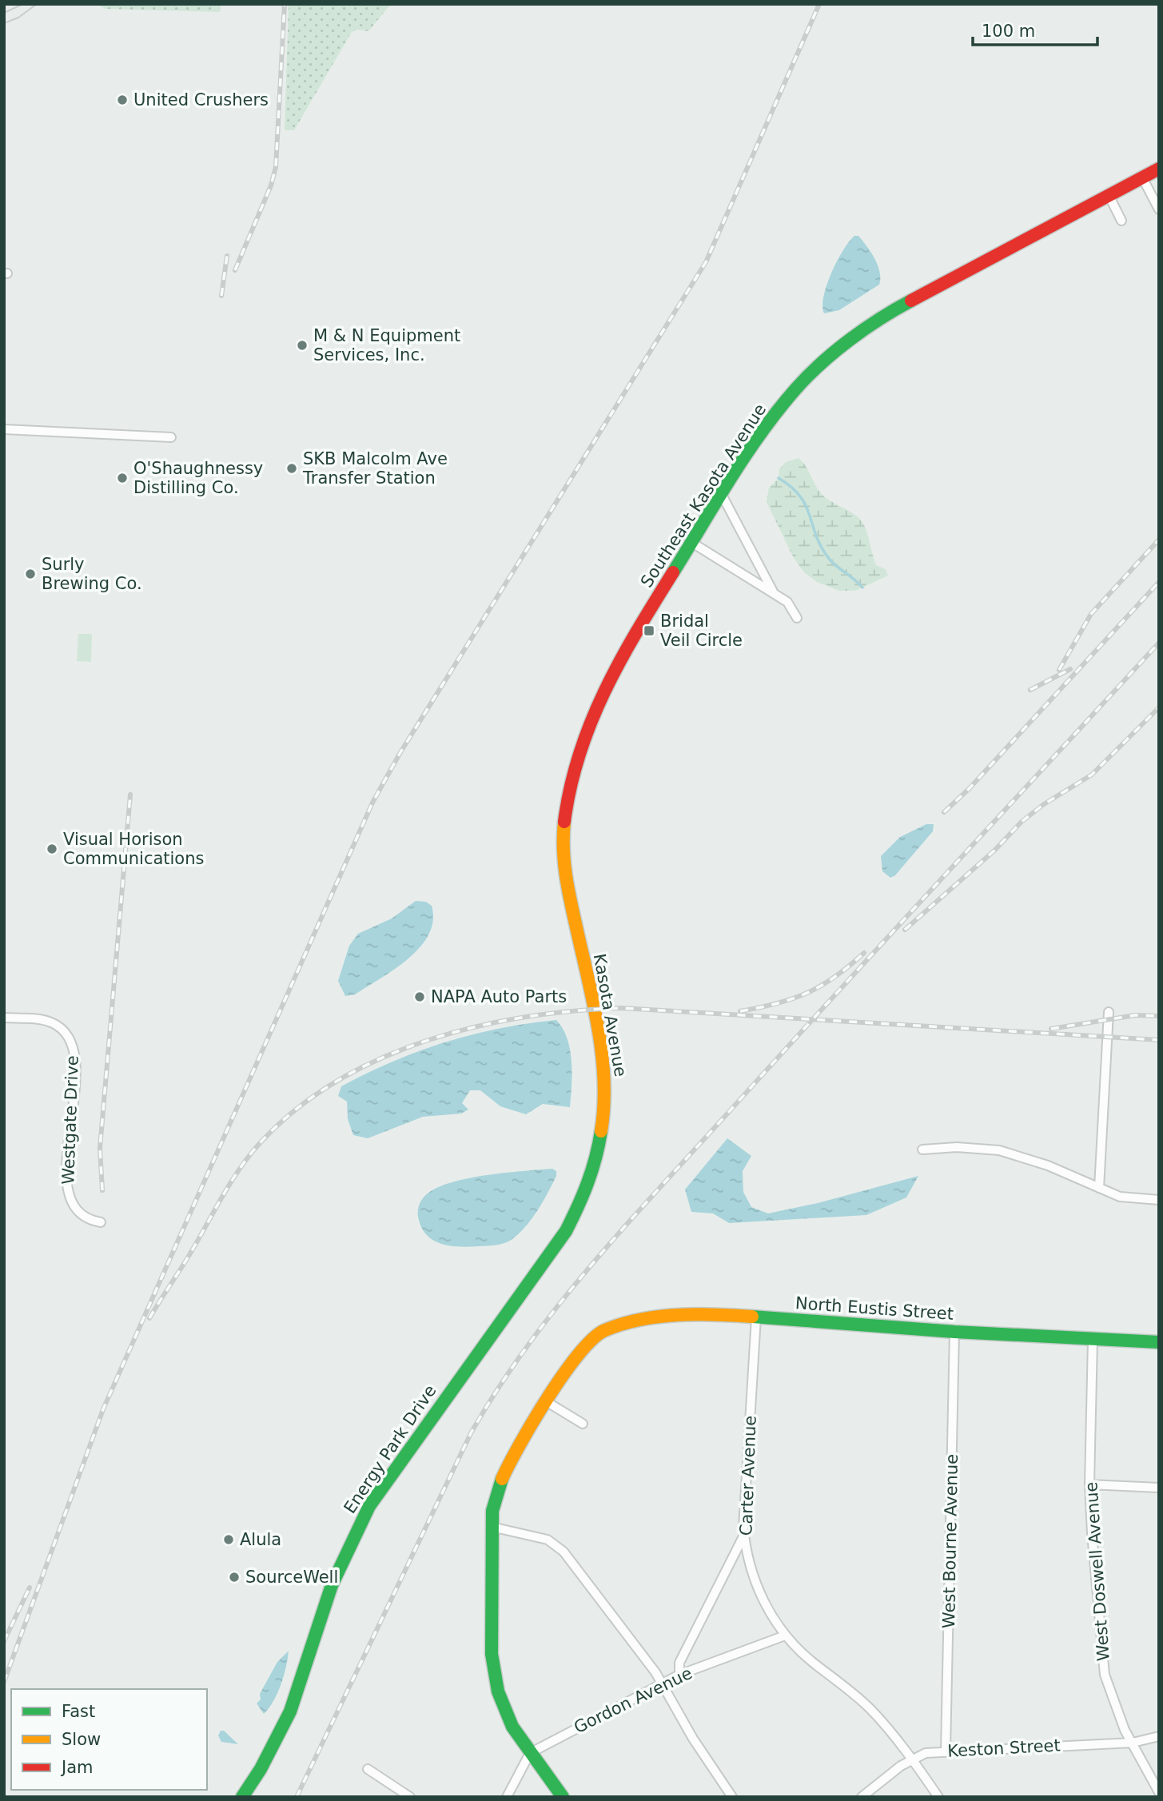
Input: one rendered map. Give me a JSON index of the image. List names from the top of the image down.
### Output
{
  "streets": {
    "street": [
      "Southeast Kasota Avenue",
      "Kasota Avenue",
      "Westgate Drive",
      "North Eustis Street",
      "Energy Park Drive",
      "Carter Avenue",
      "West Bourne Avenue",
      "West Doswell Avenue",
      "Gordon Avenue",
      "Keston Street"
    ]
  },
  "crossings": [
    ["Southeast Kasota Avenue", "Kasota Avenue"],
    ["Kasota Avenue", "Energy Park Drive"],
    ["North Eustis Street", "Carter Avenue"],
    ["North Eustis Street", "West Bourne Avenue"],
    ["North Eustis Street", "West Doswell Avenue"],
    ["Carter Avenue", "Gordon Avenue"],
    ["Carter Avenue", "Keston Street"],
    ["West Bourne Avenue", "Keston Street"],
    ["West Doswell Avenue", "Keston Street"]
  ],
  "places": {
    "other": [
      "United Crushers",
      "M & N Equipment Services, Inc.",
      "SKB Malcolm Ave Transfer Station",
      "O'Shaughnessy Distilling Co.",
      "Surly Brewing Co.",
      "Visual Horison Communications",
      "NAPA Auto Parts",
      "Alula",
      "SourceWell"
    ],
    "transit": ["Bridal Veil Circle"]
  },
  "legend": ["Fast", "Slow", "Jam"],
  "scale_bar": "100 m"
}
